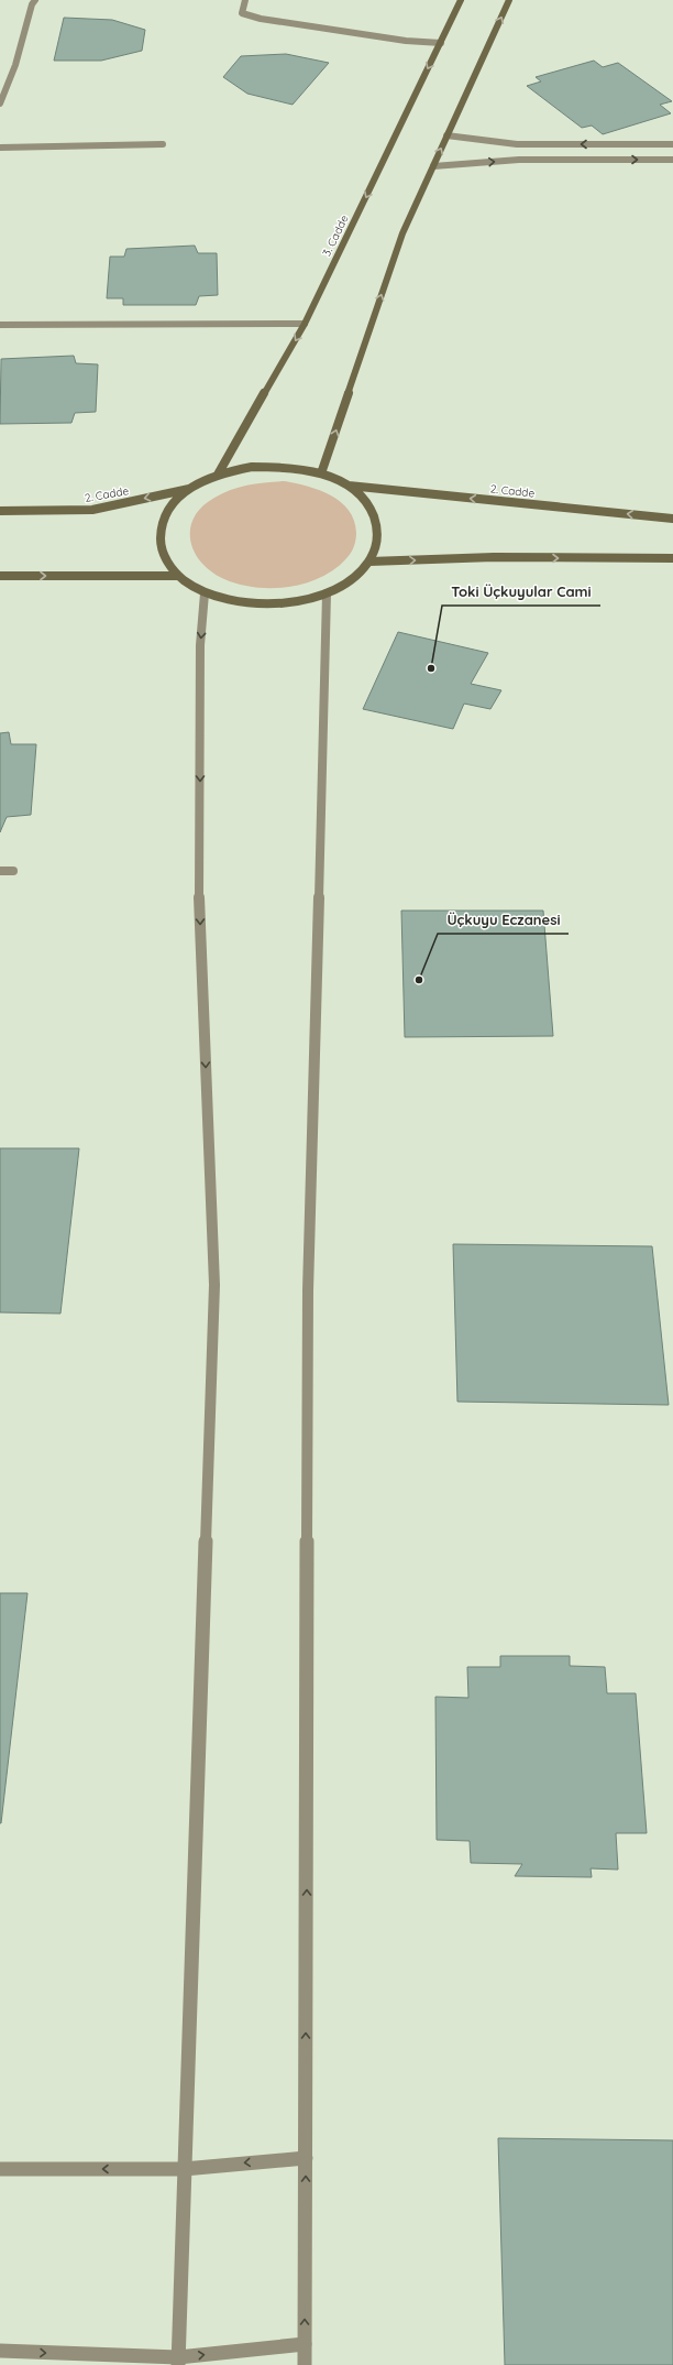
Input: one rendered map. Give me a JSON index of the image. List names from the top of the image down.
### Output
{
  "streets": {
    "main road": ["3. Cadde", "2. Cadde"]
  },
  "places": ["Toki Üçkuyular Cami", "Üçkuyu Eczanesi"]
}
